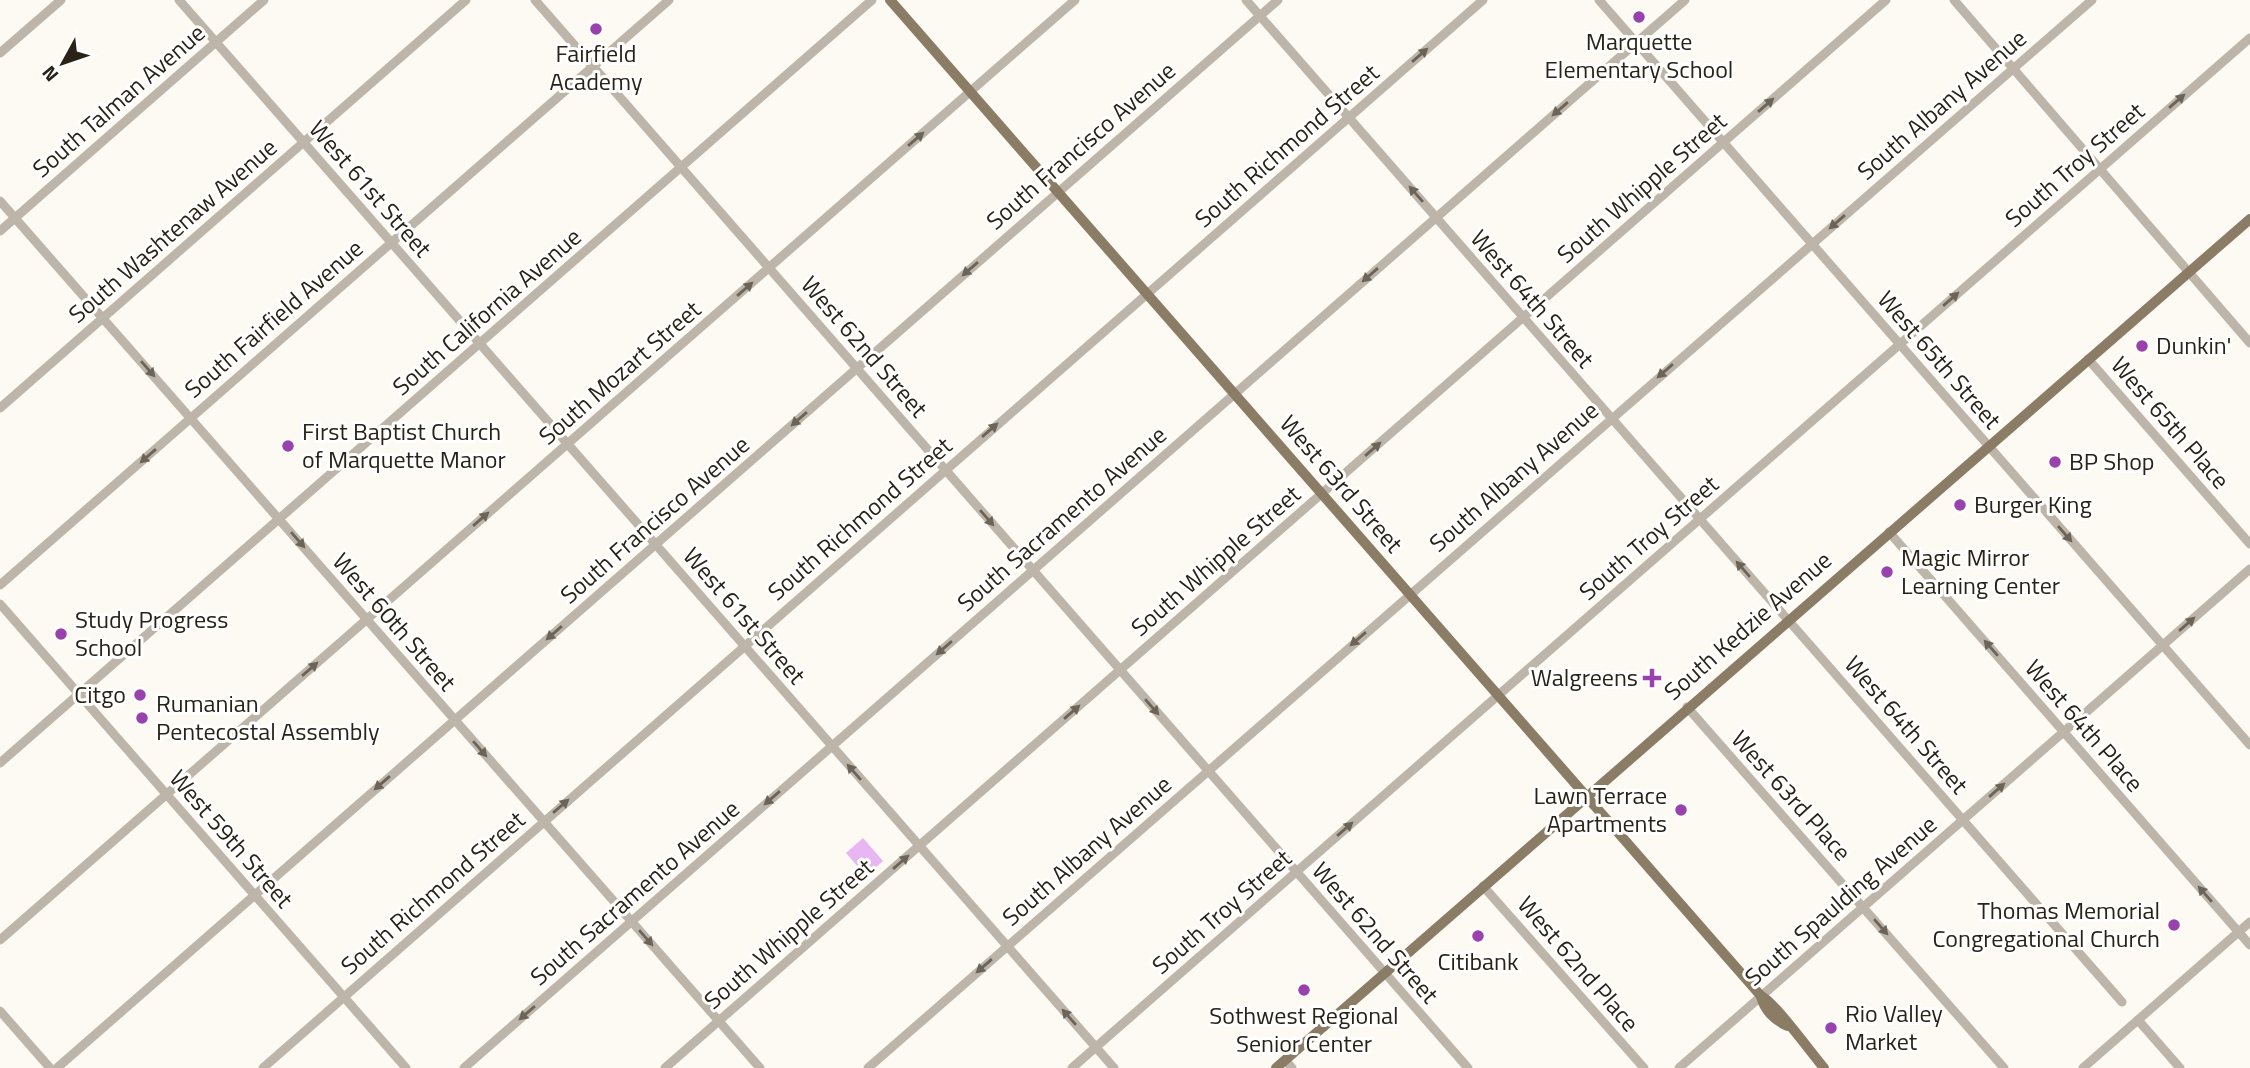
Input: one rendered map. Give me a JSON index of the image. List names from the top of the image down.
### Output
{
  "streets": {
    "main road": ["West 63rd Street", "South Kedzie Avenue"],
    "street": [
      "South Talman Avenue",
      "South Albany Avenue",
      "South Francisco Avenue",
      "South Richmond Street",
      "South Troy Street",
      "South Whipple Street",
      "West 61st Street",
      "South Washtenaw Avenue",
      "West 64th Street",
      "South California Avenue",
      "South Fairfield Avenue",
      "West 62nd Street",
      "West 65th Street",
      "South Mozart Street",
      "West 65th Place",
      "South Sacramento Avenue",
      "West 60th Street",
      "West 64th Place",
      "West 63rd Place",
      "West 59th Street",
      "South Spaulding Avenue",
      "West 62nd Place"
    ]
  },
  "crossings": [
    ["South Talman Avenue", "West 61st Street"],
    ["South Talman Avenue", "West 60th Street"],
    ["South Albany Avenue", "West 61st Street"],
    ["South Albany Avenue", "West 64th Street"],
    ["South Albany Avenue", "West 62nd Street"],
    ["South Albany Avenue", "West 65th Street"],
    ["South Albany Avenue", "West 63rd Street"],
    ["South Francisco Avenue", "West 61st Street"],
    ["South Francisco Avenue", "West 64th Street"],
    ["South Francisco Avenue", "West 62nd Street"],
    ["South Francisco Avenue", "West 63rd Street"],
    ["South Francisco Avenue", "West 60th Street"],
    ["South Francisco Avenue", "West 59th Street"],
    ["South Richmond Street", "West 61st Street"],
    ["South Richmond Street", "West 64th Street"],
    ["South Richmond Street", "West 62nd Street"],
    ["South Richmond Street", "West 63rd Street"],
    ["South Richmond Street", "West 60th Street"],
    ["South Richmond Street", "West 59th Street"],
    ["South Troy Street", "West 61st Street"],
    ["South Troy Street", "West 64th Street"],
    ["South Troy Street", "West 62nd Street"],
    ["South Troy Street", "West 65th Street"],
    ["South Troy Street", "West 63rd Street"],
    ["South Whipple Street", "West 61st Street"],
    ["South Whipple Street", "West 64th Street"],
    ["South Whipple Street", "West 62nd Street"],
    ["South Whipple Street", "West 65th Street"],
    ["South Whipple Street", "West 63rd Street"],
    ["South Whipple Street", "West 60th Street"],
    ["West 61st Street", "South Washtenaw Avenue"],
    ["West 61st Street", "South California Avenue"],
    ["West 61st Street", "South Fairfield Avenue"],
    ["West 61st Street", "South Mozart Street"],
    ["West 61st Street", "South Sacramento Avenue"],
    ["South Washtenaw Avenue", "West 60th Street"],
    ["West 64th Street", "South Sacramento Avenue"],
    ["West 64th Street", "South Kedzie Avenue"],
    ["West 64th Street", "South Spaulding Avenue"],
    ["South California Avenue", "West 62nd Street"],
    ["South California Avenue", "West 60th Street"],
    ["South California Avenue", "West 59th Street"],
    ["South Fairfield Avenue", "West 62nd Street"],
    ["South Fairfield Avenue", "West 60th Street"],
    ["West 62nd Street", "South Mozart Street"],
    ["West 62nd Street", "South Sacramento Avenue"],
    ["West 62nd Street", "South Kedzie Avenue"],
    ["West 65th Street", "South Sacramento Avenue"],
    ["West 65th Street", "South Kedzie Avenue"],
    ["West 65th Street", "South Spaulding Avenue"],
    ["South Mozart Street", "West 63rd Street"],
    ["South Mozart Street", "West 60th Street"],
    ["South Mozart Street", "West 59th Street"],
    ["West 65th Place", "South Kedzie Avenue"],
    ["West 63rd Street", "South Sacramento Avenue"],
    ["West 63rd Street", "South Kedzie Avenue"],
    ["West 63rd Street", "South Spaulding Avenue"],
    ["South Sacramento Avenue", "West 60th Street"],
    ["South Kedzie Avenue", "West 64th Place"],
    ["South Kedzie Avenue", "West 63rd Place"],
    ["South Kedzie Avenue", "West 62nd Place"],
    ["West 64th Place", "South Spaulding Avenue"],
    ["West 63rd Place", "South Spaulding Avenue"]
  ],
  "one_way": [
    "South Albany Avenue",
    "South Francisco Avenue",
    "South Richmond Street",
    "South Troy Street",
    "South Whipple Street",
    "South Mozart Street",
    "South Sacramento Avenue",
    "West 60th Street",
    "West 64th Place",
    "West 63rd Place"
  ],
  "places": {
    "other": [
      "Marquette Elementary School",
      "Fairfield Academy",
      "Dunkin'",
      "First Baptist Church of Marquette Manor",
      "BP Shop",
      "Burger King",
      "Magic Mirror Learning Center",
      "Study Progress School",
      "Citgo",
      "Rumanian Pentecostal Assembly",
      "Lawn Terrace Apartments",
      "Thomas Memorial Congregational Church",
      "Citibank",
      "Sothwest Regional Senior Center",
      "Rio Valley Market"
    ],
    "health": ["Walgreens"]
  },
  "north": "bottom left"
}
